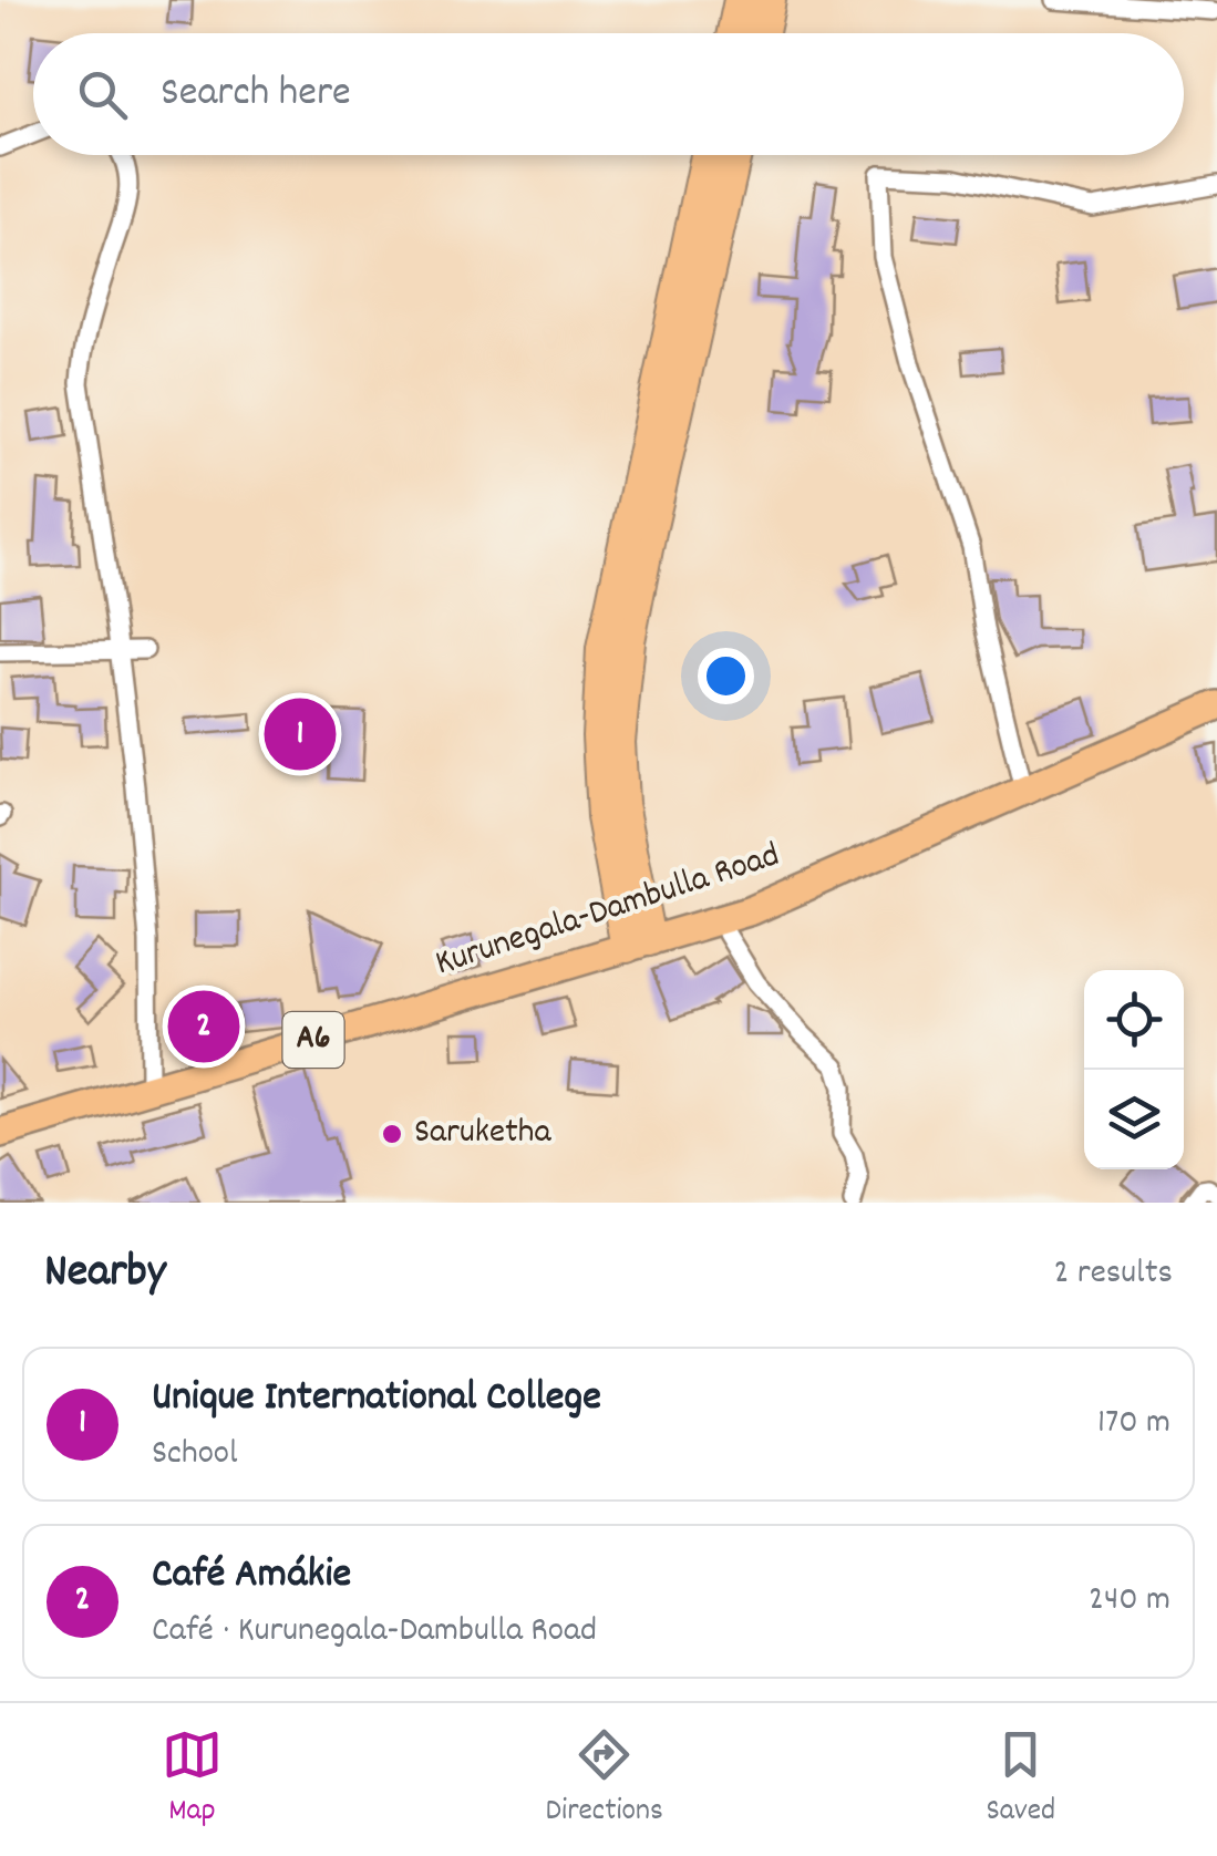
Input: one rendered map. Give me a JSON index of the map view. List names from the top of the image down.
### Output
{
  "streets": {
    "highway": ["Kurunegala-Dambulla Road", "A6"]
  },
  "places": ["Saruketha"],
  "page": {
    "search": "Search here",
    "pins": ["1", "2"],
    "heading": ["Nearby", "2 results"],
    "list": [
      {
        "mark": "1",
        "name": "Unique International College",
        "note": "School",
        "value": "170 m"
      },
      {
        "mark": "2",
        "name": "Café Amákie",
        "note": "Café · Kurunegala-Dambulla Road",
        "value": "240 m"
      }
    ],
    "nav": ["Map", "Directions", "Saved"]
  }
}
